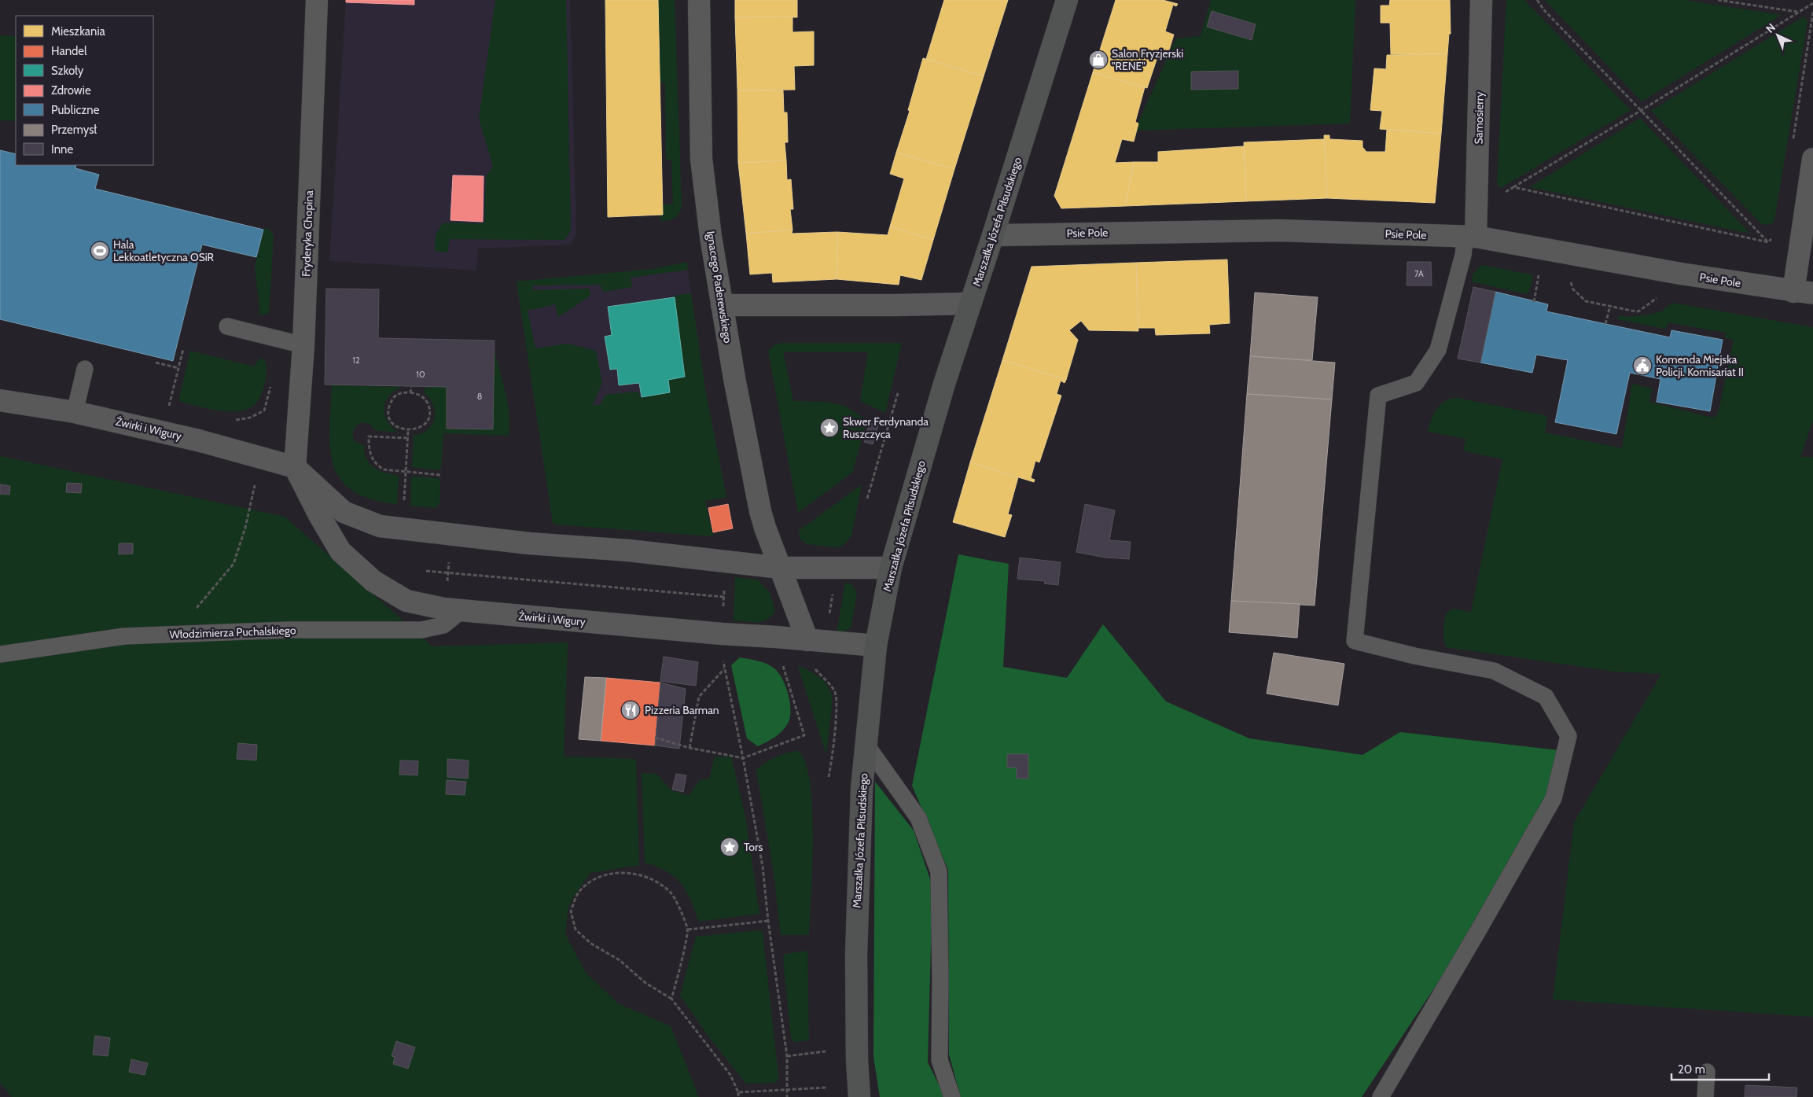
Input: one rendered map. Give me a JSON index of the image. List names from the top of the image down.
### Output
{
  "streets": {
    "street": [
      "Samosierry",
      "Marszałka Józefa Piłsudskiego",
      "Psie Pole",
      "Fryderyka Chopina",
      "Ignacego Paderewskiego",
      "Żwirki i Wigury"
    ],
    "lane": ["Włodzimierza Puchalskiego"]
  },
  "crossings": [
    ["Samosierry", "Psie Pole"],
    ["Marszałka Józefa Piłsudskiego", "Psie Pole"],
    ["Marszałka Józefa Piłsudskiego", "Żwirki i Wigury"],
    ["Fryderyka Chopina", "Żwirki i Wigury"],
    ["Ignacego Paderewskiego", "Żwirki i Wigury"],
    ["Żwirki i Wigury", "Włodzimierza Puchalskiego"]
  ],
  "places": {
    "shop": ["Salon Fryzjerski \"RENE\""],
    "sports": ["Hala Lekkoatletyczna OSiR"],
    "public building": ["Komenda Miejska Policji. Komisariat II"],
    "place": ["Skwer Ferdynanda Ruszczyca", "Tors"],
    "restaurant": ["Pizzeria Barman"]
  },
  "house_numbers": [
    "7A",
    "12",
    "10",
    "8"
  ],
  "legend": [
    "Mieszkania",
    "Handel",
    "Szkoły",
    "Zdrowie",
    "Publiczne",
    "Przemysł",
    "Inne"
  ],
  "scale_bar": "20 m",
  "north": "top left"
}
